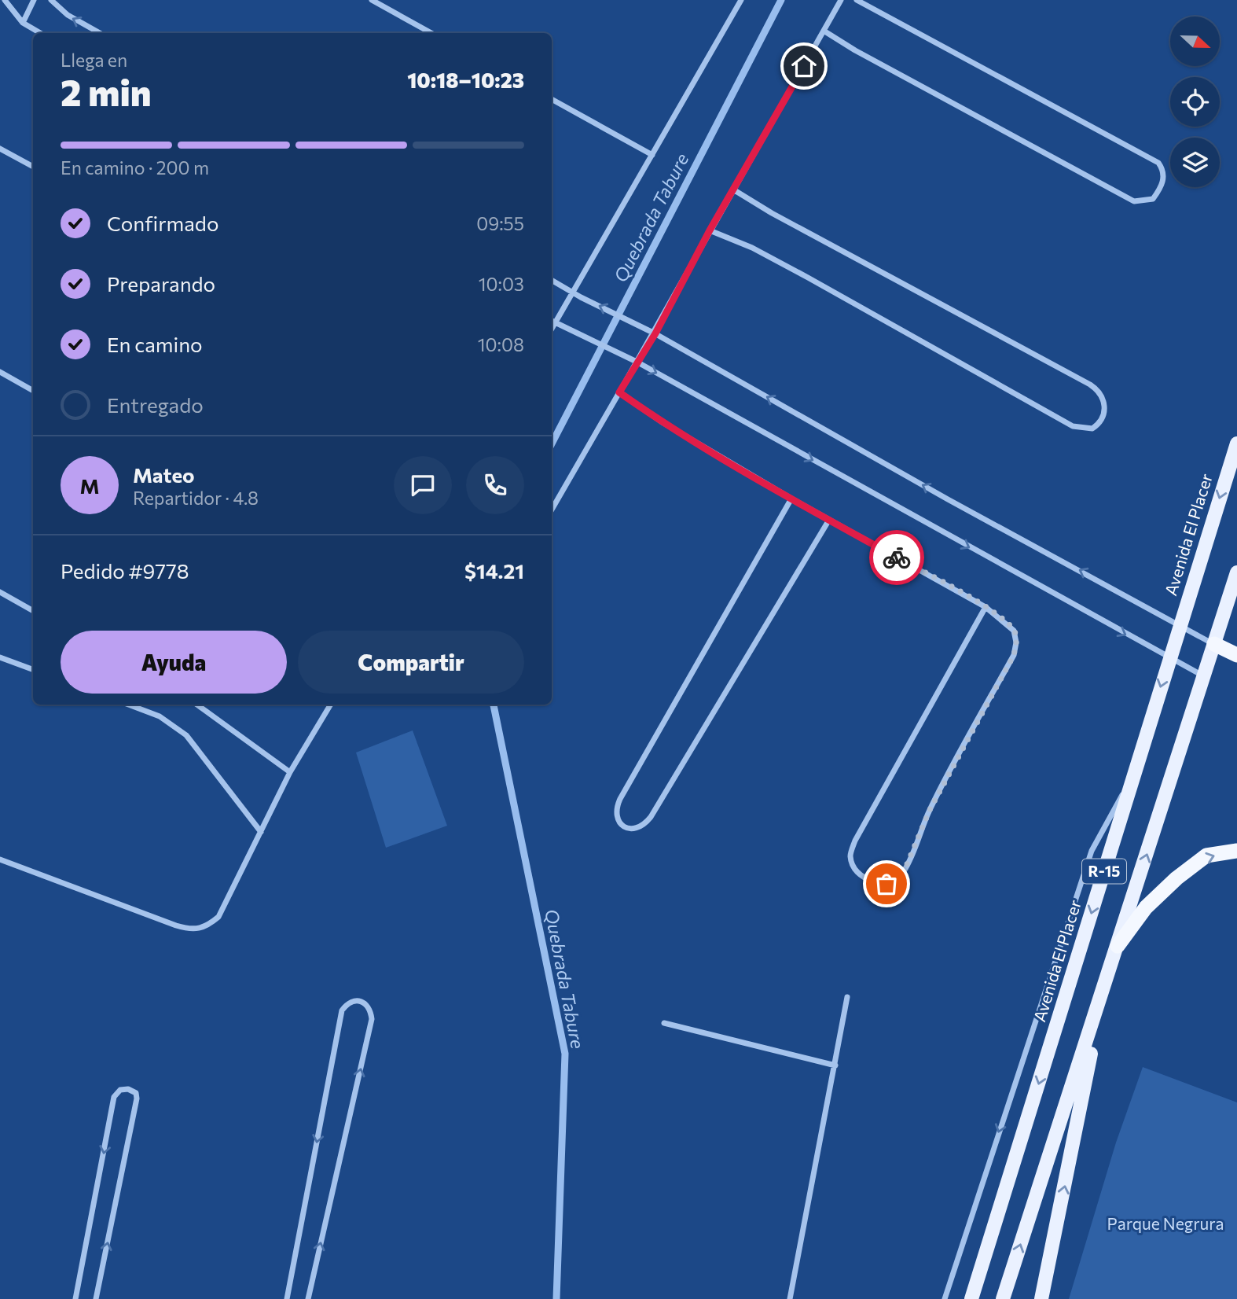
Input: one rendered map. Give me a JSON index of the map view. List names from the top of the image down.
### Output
{
  "streets": {
    "main road": ["Avenida El Placer", "R-15"]
  },
  "water": ["Quebrada Tabure"],
  "parks": ["Parque Negrura"],
  "north": "right",
  "page": {
    "heading": ["2 min", "Llega en", "10:18–10:23"],
    "panel": [
      "Mateo",
      "Repartidor · 4.8",
      "Pedido #9778",
      "$14.21"
    ],
    "bar": "En camino · 200 m",
    "list": [
      ["Confirmado", "09:55"],
      ["Preparando", "10:03"],
      ["En camino", "10:08"],
      "Entregado"
    ],
    "round": "M",
    "buttons": ["Ayuda", "Compartir"]
  }
}
